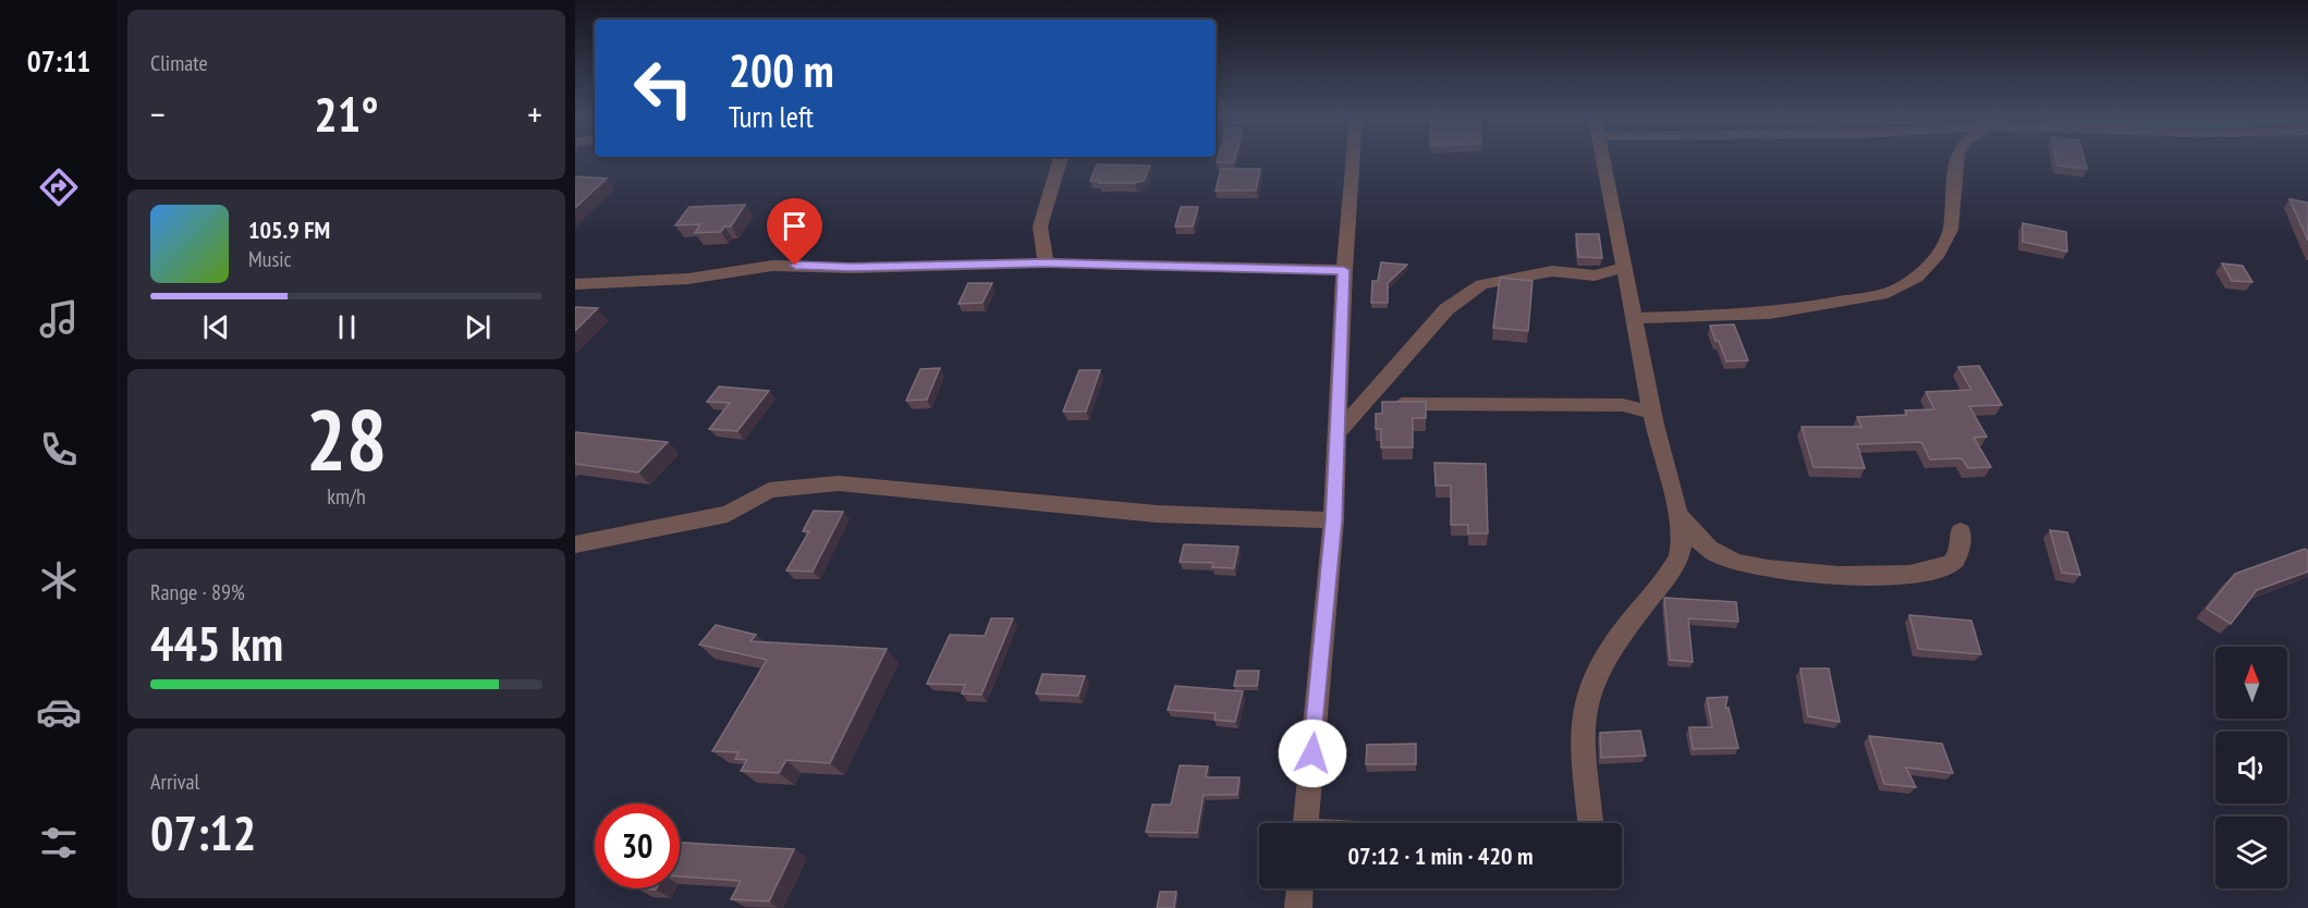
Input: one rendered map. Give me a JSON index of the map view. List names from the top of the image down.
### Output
{
  "north": "top",
  "page": {
    "tabs": "07:11",
    "tile": [
      "Climate",
      ["28", "km/h"],
      ["Range · 89%", "445 km"],
      ["Arrival", "07:12"]
    ],
    "turn": ["200 m", "Turn left"],
    "heat": ["−", "21°", "+"],
    "song": ["105.9 FM", "Music"],
    "limit": "30",
    "trip": "07:12 · 1 min · 420 m"
  }
}
